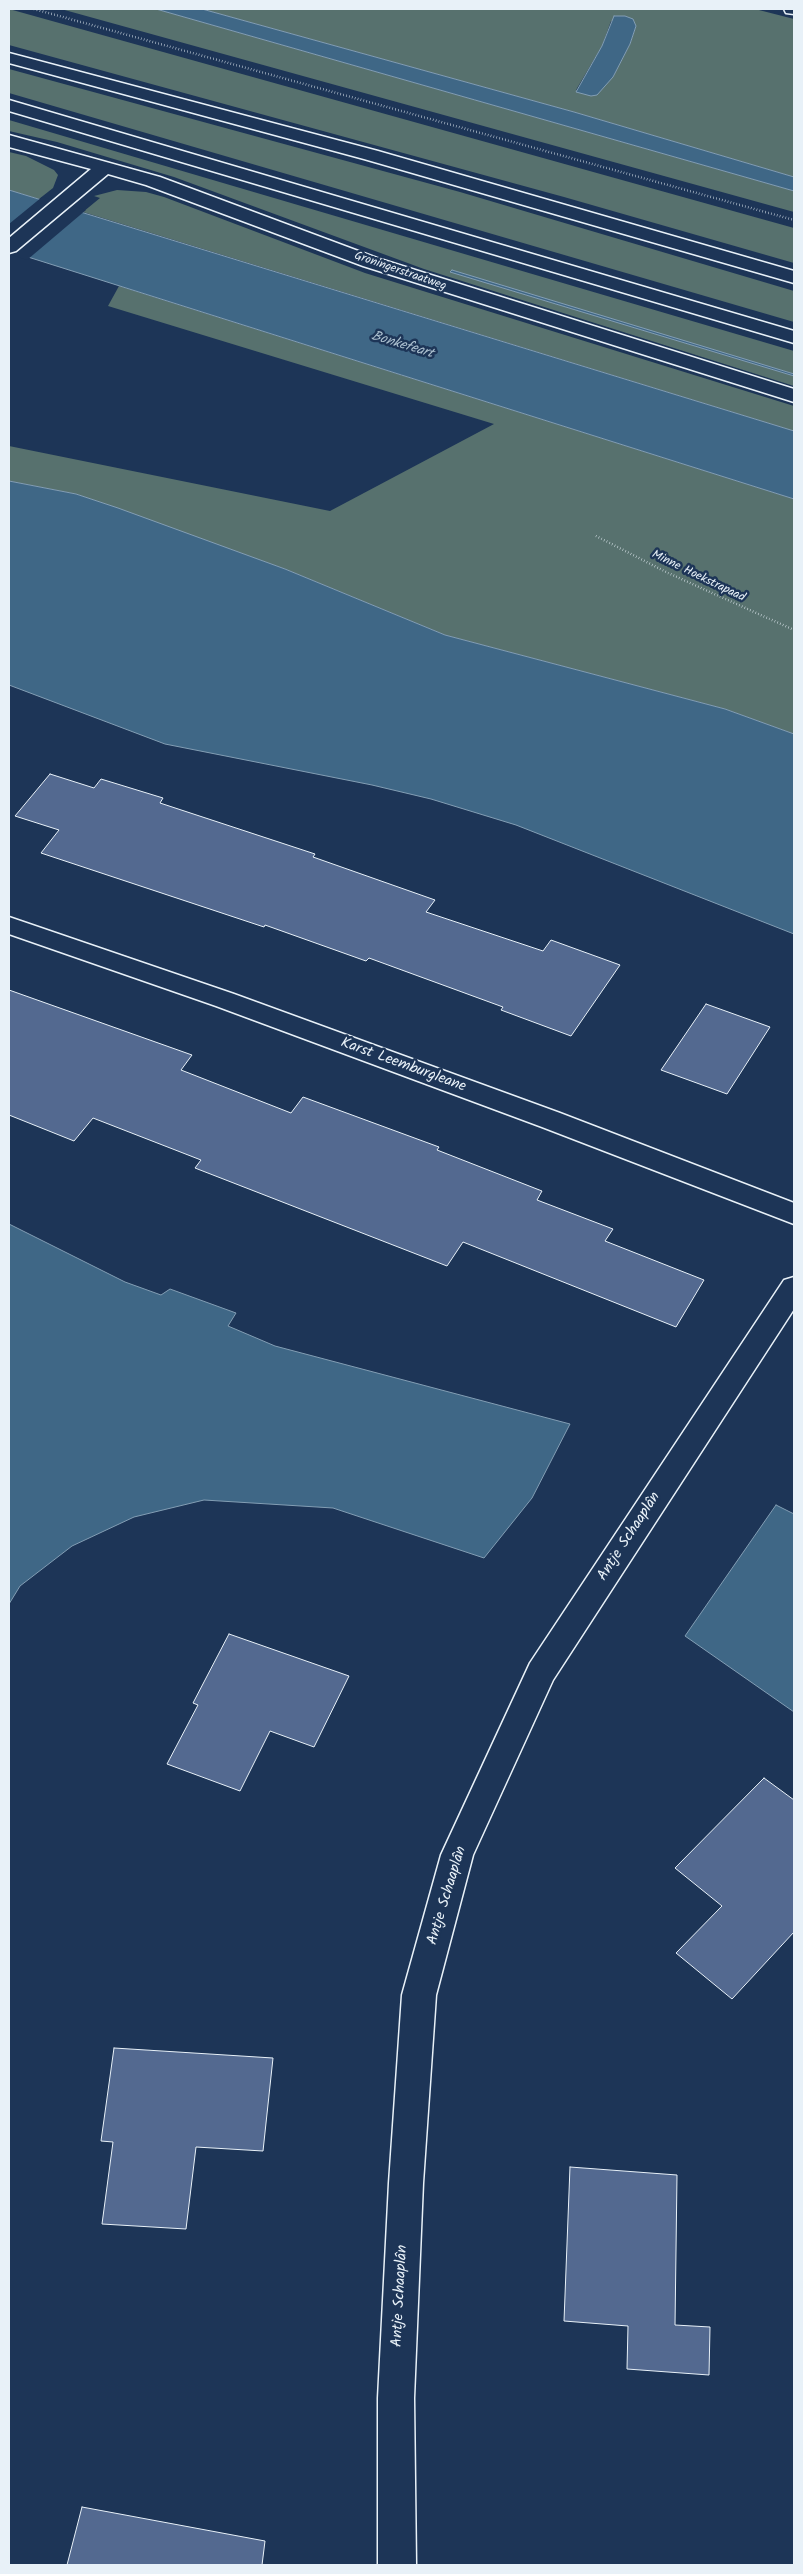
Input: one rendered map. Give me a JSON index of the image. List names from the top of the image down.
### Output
{
  "streets": {
    "main road": ["Groningerstraatweg", "Karst Leemburgleane", "Antje Schaaplân"],
    "path": ["Minne Hoekstrapaad"]
  },
  "water": ["Bonkefeart"]
}
